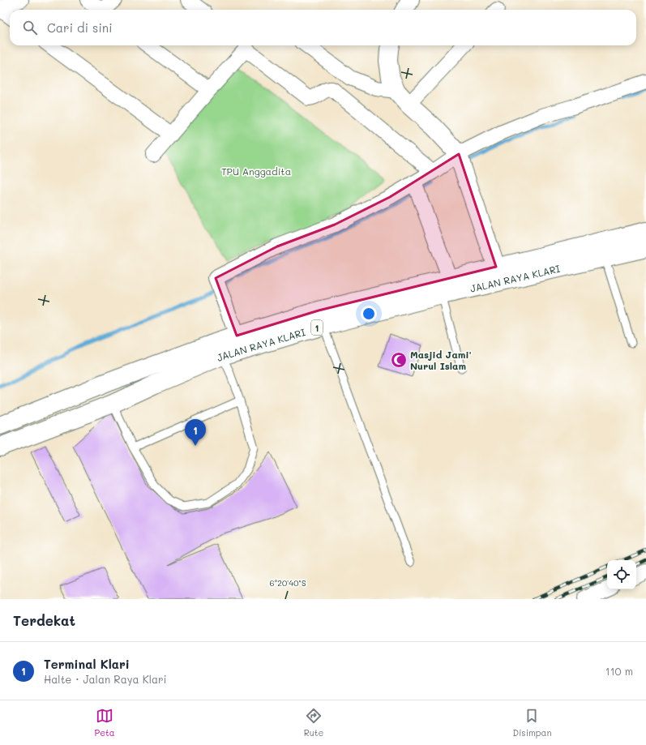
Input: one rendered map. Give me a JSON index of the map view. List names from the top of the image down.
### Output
{
  "streets": {
    "main road": ["JALAN RAYA KLARI", "1"]
  },
  "parks": ["TPU Anggadita"],
  "places": {
    "mosque": ["Masjid Jami' Nurul Islam"]
  },
  "page": {
    "search": "Cari di sini",
    "pins": "1",
    "heading": "Terdekat",
    "list": [
      {
        "mark": "1",
        "name": "Terminal Klari",
        "note": "Halte · Jalan Raya Klari",
        "value": "110 m"
      }
    ],
    "nav": ["Peta", "Rute", "Disimpan"]
  },
  "coordinates": ["6°20'40\"S"]
}
